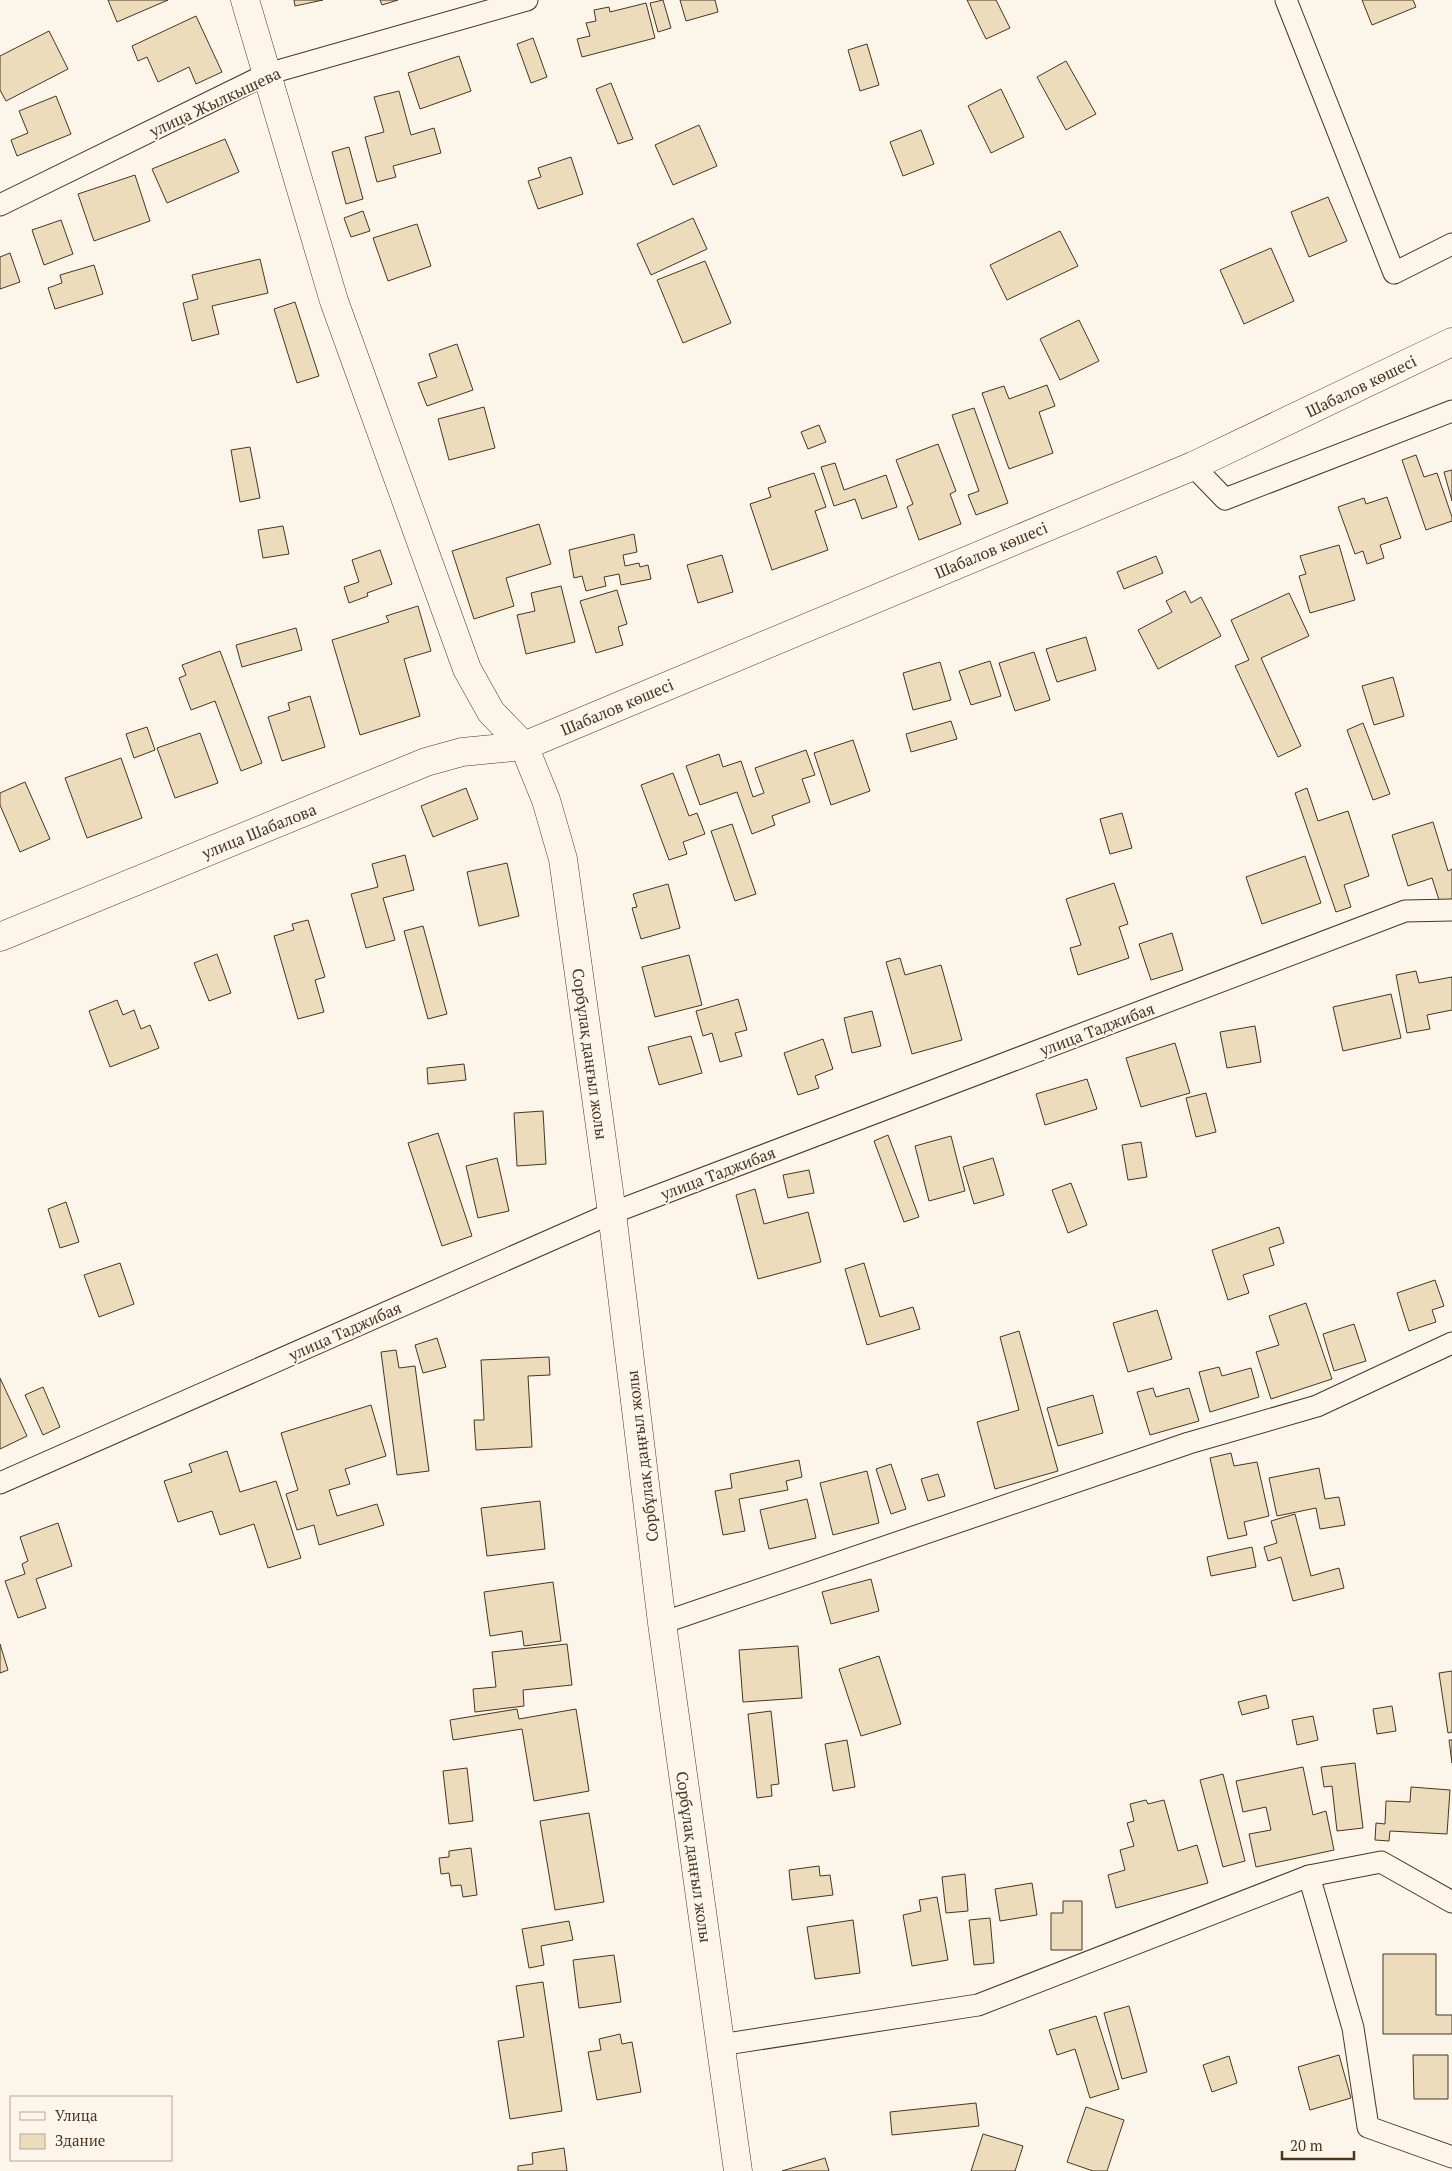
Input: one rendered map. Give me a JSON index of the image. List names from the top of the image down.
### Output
{
  "streets": {
    "main road": ["Шабалов көшесі", "улица Шабалова", "Сорбұлақ даңғыл жолы"],
    "street": ["улица Жылкышева", "улица Таджибая"]
  },
  "crossings": [
    ["Шабалов көшесі", "улица Шабалова"],
    ["Шабалов көшесі", "Сорбұлақ даңғыл жолы"],
    ["улица Шабалова", "Сорбұлақ даңғыл жолы"],
    ["улица Таджибая", "Сорбұлақ даңғыл жолы"]
  ],
  "legend": ["Улица", "Здание"],
  "scale_bar": "20 m"
}
